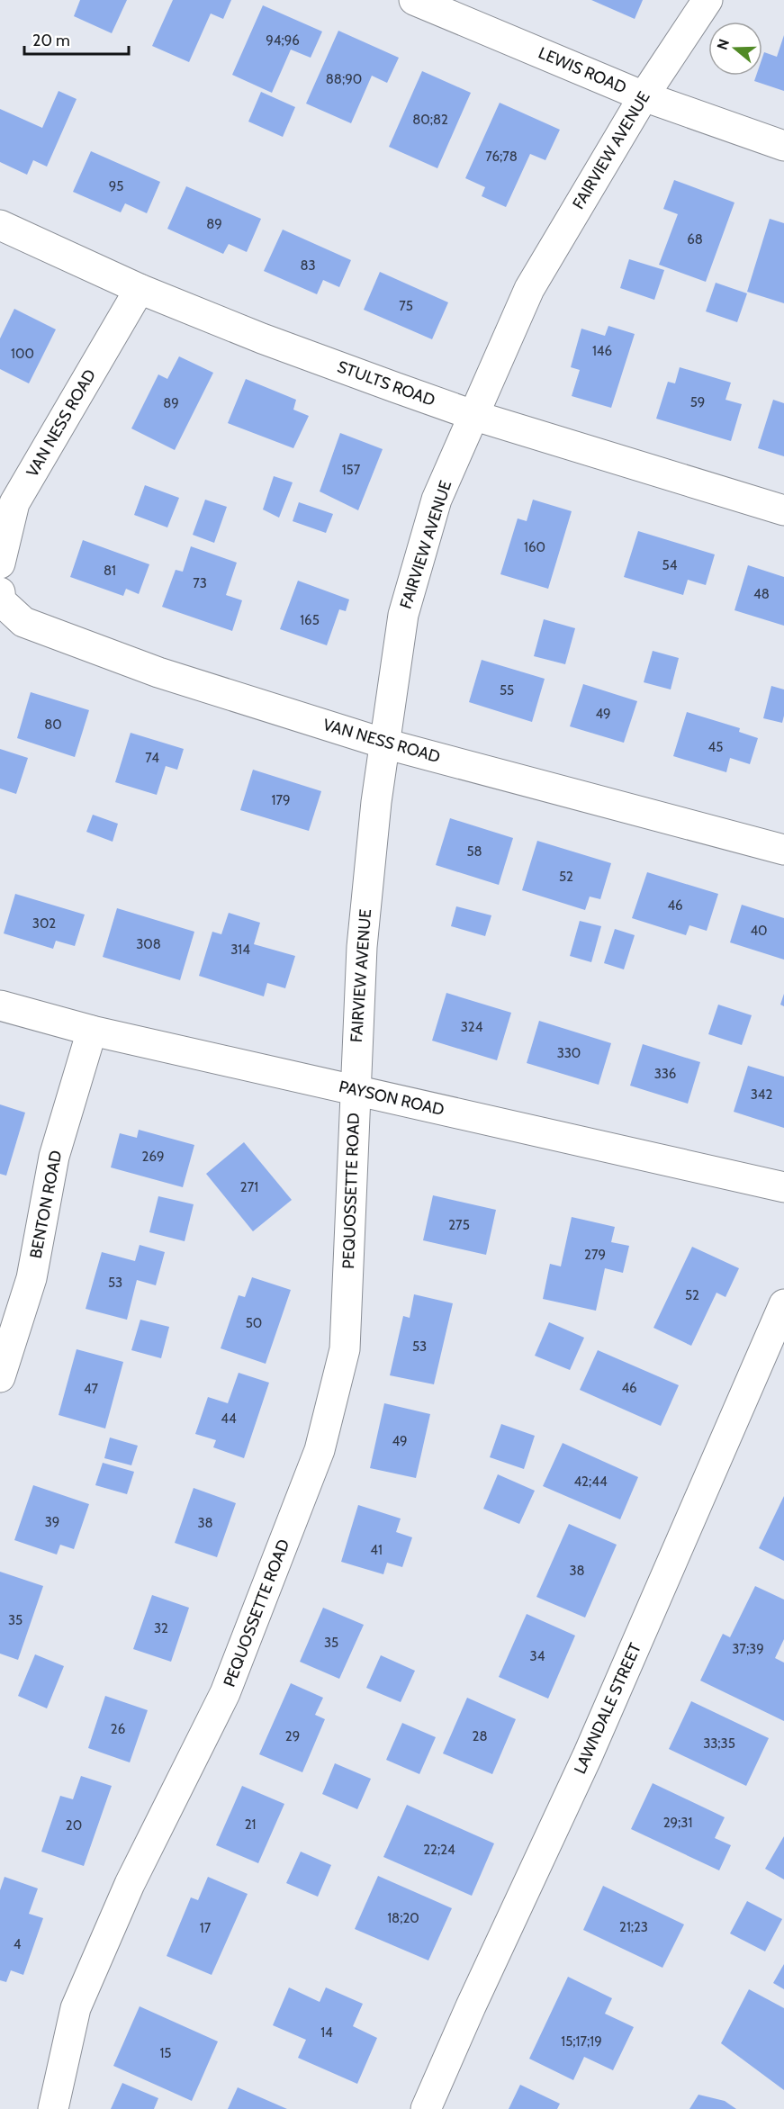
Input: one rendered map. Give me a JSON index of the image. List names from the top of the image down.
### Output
{
  "streets": {
    "street": [
      "LEWIS ROAD",
      "FAIRVIEW AVENUE",
      "STULTS ROAD",
      "VAN NESS ROAD",
      "PAYSON ROAD",
      "PEQUOSSETTE ROAD",
      "BENTON ROAD",
      "LAWNDALE STREET"
    ]
  },
  "crossings": [
    ["LEWIS ROAD", "FAIRVIEW AVENUE"],
    ["FAIRVIEW AVENUE", "STULTS ROAD"],
    ["FAIRVIEW AVENUE", "VAN NESS ROAD"],
    ["FAIRVIEW AVENUE", "PAYSON ROAD"],
    ["FAIRVIEW AVENUE", "PEQUOSSETTE ROAD"],
    ["STULTS ROAD", "VAN NESS ROAD"],
    ["PAYSON ROAD", "PEQUOSSETTE ROAD"],
    ["PAYSON ROAD", "BENTON ROAD"]
  ],
  "house_numbers": [
    "94;96",
    "88;90",
    "80;82",
    "76;78",
    "95",
    "89",
    "68",
    "83",
    "75",
    "146",
    "100",
    "59",
    "89",
    "157",
    "160",
    "54",
    "81",
    "73",
    "48",
    "165",
    "55",
    "49",
    "80",
    "45",
    "74",
    "179",
    "58",
    "52",
    "46",
    "302",
    "40",
    "308",
    "314",
    "324",
    "330",
    "336",
    "342",
    "269",
    "271",
    "275",
    "279",
    "53",
    "52",
    "50",
    "53",
    "46",
    "47",
    "44",
    "49",
    "42;44",
    "39",
    "38",
    "41",
    "38",
    "35",
    "32",
    "35",
    "37;39",
    "34",
    "26",
    "29",
    "28",
    "33;35",
    "29;31",
    "21",
    "20",
    "22;24",
    "18;20",
    "21;23",
    "17",
    "4",
    "14",
    "15;17;19",
    "15"
  ],
  "scale_bar": "20 m",
  "north": "left"
}
